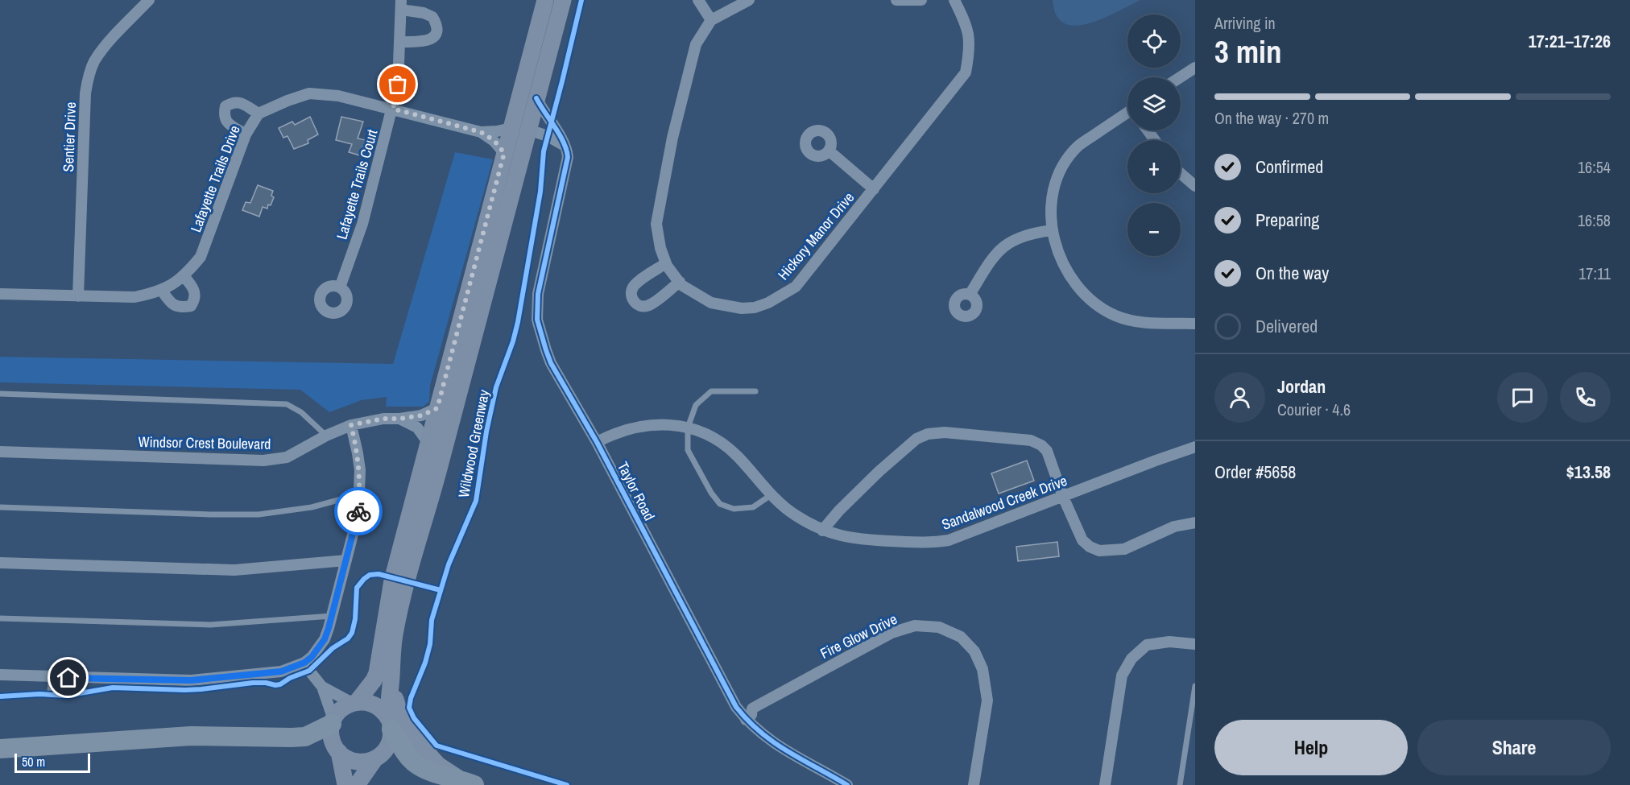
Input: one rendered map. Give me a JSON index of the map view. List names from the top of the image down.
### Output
{
  "streets": {
    "street": [
      "Sentier Drive",
      "Lafayette Trails Drive",
      "Lafayette Trails Court",
      "Hickory Manor Drive",
      "Windsor Crest Boulevard",
      "Taylor Road",
      "Sandalwood Creek Drive",
      "Fire Glow Drive"
    ],
    "cycle path": ["Wildwood Greenway"]
  },
  "crossings": [
    ["Sentier Drive", "Lafayette Trails Drive"],
    ["Lafayette Trails Drive", "Lafayette Trails Court"],
    ["Taylor Road", "Sandalwood Creek Drive"],
    ["Taylor Road", "Fire Glow Drive"]
  ],
  "scale_bar": "50 m",
  "page": {
    "heading": ["3 min", "Arriving in", "17:21–17:26"],
    "panel": [
      "Jordan",
      "Courier · 4.6",
      "Order #5658",
      "$13.58"
    ],
    "map_buttons": ["+", "−"],
    "bar": "On the way · 270 m",
    "list": [
      ["Confirmed", "16:54"],
      ["Preparing", "16:58"],
      ["On the way", "17:11"],
      "Delivered"
    ],
    "buttons": ["Help", "Share"],
    "scale": "50 m"
  }
}
